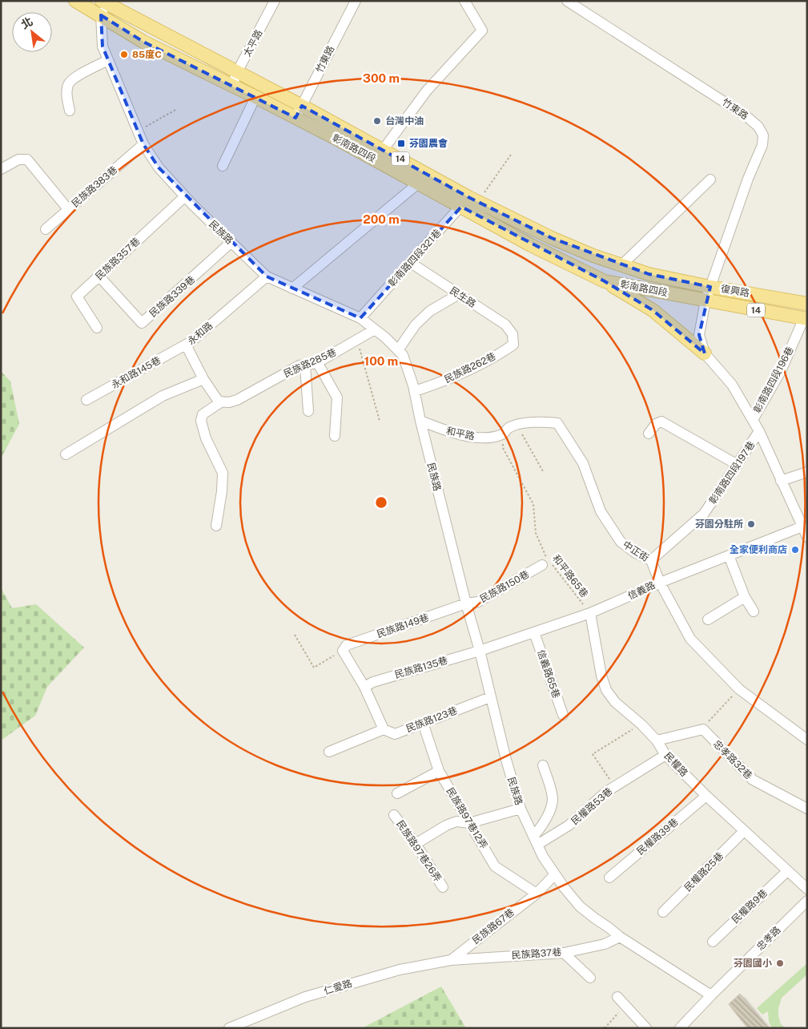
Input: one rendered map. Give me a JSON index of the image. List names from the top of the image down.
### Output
{
  "streets": {
    "main road": ["彰南路四段", "14", "復興路"],
    "street": [
      "太平路",
      "竹東路",
      "民族路383巷",
      "民族路",
      "彰南路四段321巷",
      "民族路357巷",
      "民族路339巷",
      "民生路",
      "永和路",
      "民族路285巷",
      "民族路262巷",
      "永和路145巷",
      "彰南路四段196巷",
      "和平路",
      "彰南路四段197巷",
      "中正街",
      "民族路150巷",
      "信義路",
      "民族路149巷",
      "民族路135巷",
      "信義路65巷",
      "民族路123巷",
      "忠孝路32巷",
      "民權路",
      "民權路53巷",
      "民族路97巷12弄",
      "民權路39巷",
      "民族路97巷26弄",
      "民權路25巷",
      "民權路9巷",
      "民族路67巷",
      "忠孝路",
      "民族路37巷",
      "仁愛路"
    ],
    "path": ["和平路65巷"]
  },
  "crossings": [
    ["太平路", "彰南路四段"],
    ["竹東路", "彰南路四段"],
    ["竹東路", "復興路"],
    ["彰南路四段", "民族路"],
    ["彰南路四段", "彰南路四段321巷"],
    ["彰南路四段", "復興路"],
    ["民族路383巷", "民族路"],
    ["民族路", "彰南路四段321巷"],
    ["民族路", "民族路357巷"],
    ["民族路", "民族路339巷"],
    ["民族路", "永和路"],
    ["民族路", "民族路285巷"],
    ["民族路", "民族路262巷"],
    ["民族路", "和平路"],
    ["民族路", "民族路150巷"],
    ["民族路", "信義路"],
    ["民族路", "民族路149巷"],
    ["民族路", "民族路135巷"],
    ["民族路", "民族路123巷"],
    ["民族路", "民權路53巷"],
    ["民族路", "民族路67巷"],
    ["民族路", "忠孝路"],
    ["民族路", "民族路37巷"],
    ["彰南路四段321巷", "民生路"],
    ["民族路357巷", "民族路339巷"],
    ["復興路", "彰南路四段196巷"],
    ["民生路", "民族路262巷"],
    ["永和路", "民族路285巷"],
    ["永和路", "永和路145巷"],
    ["和平路", "中正街"],
    ["和平路", "和平路65巷"],
    ["彰南路四段197巷", "中正街"],
    ["中正街", "和平路65巷"],
    ["中正街", "信義路"],
    ["和平路65巷", "民族路150巷"],
    ["和平路65巷", "信義路"],
    ["和平路65巷", "民權路"],
    ["民族路150巷", "民族路149巷"],
    ["信義路", "民族路135巷"],
    ["信義路", "信義路65巷"],
    ["信義路", "民權路"],
    ["民族路123巷", "民族路97巷12弄"],
    ["民權路", "民權路53巷"],
    ["民權路", "民權路39巷"],
    ["民權路", "民權路25巷"],
    ["民權路", "民權路9巷"],
    ["民族路97巷12弄", "民族路67巷"],
    ["民族路67巷", "民族路37巷"],
    ["民族路67巷", "仁愛路"],
    ["民族路37巷", "仁愛路"]
  ],
  "places": {
    "other": [
      "85度C",
      "台灣中油",
      "芬園分駐所",
      "全家便利商店",
      "芬園國小"
    ],
    "transit": ["芬園農會"]
  },
  "north": "top left",
  "rings": ["300 m", "200 m", "100 m"]
}
